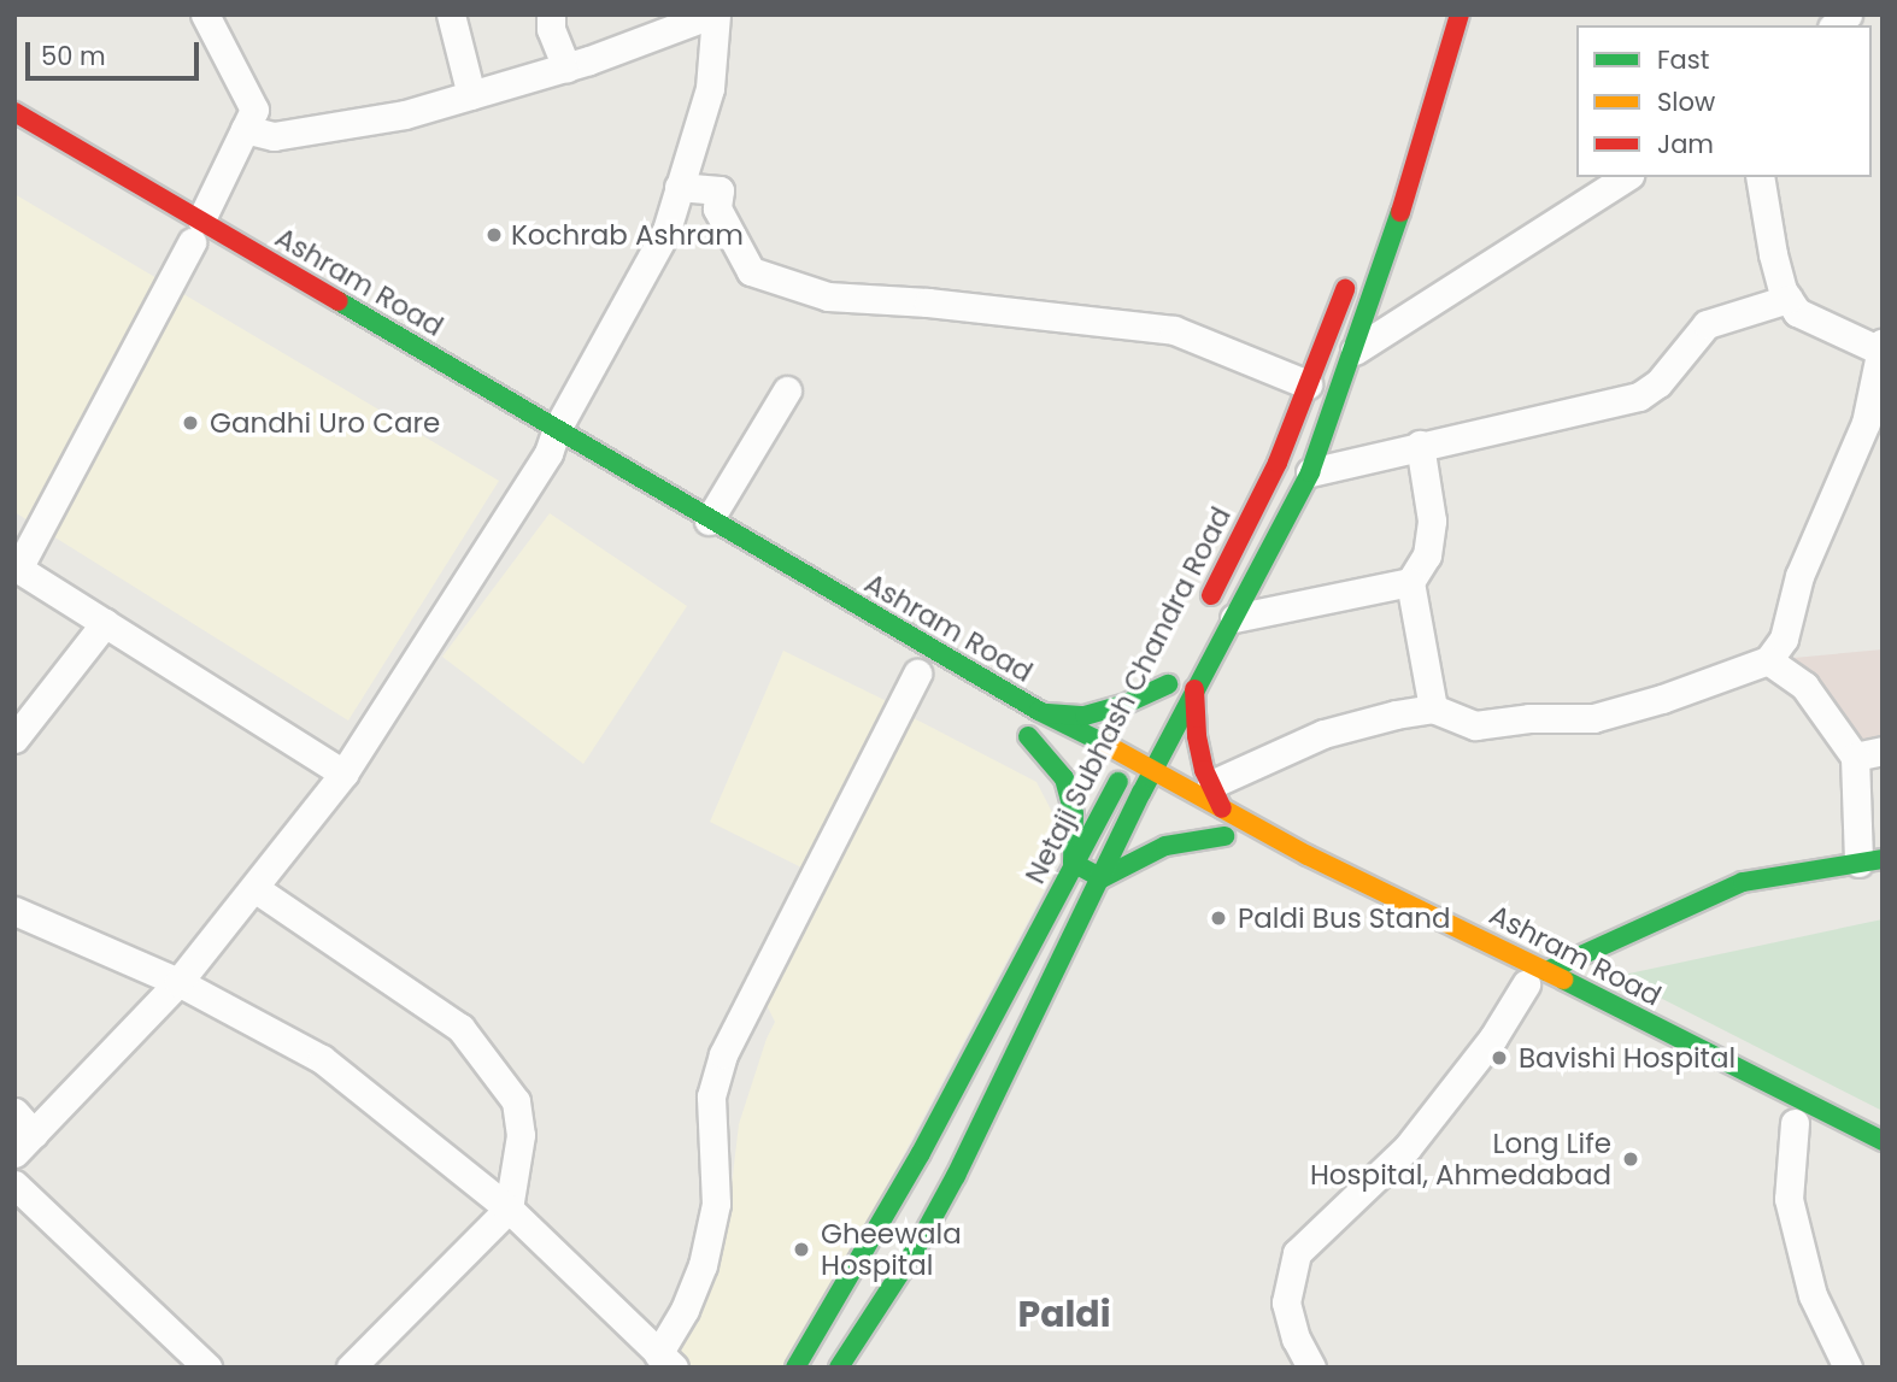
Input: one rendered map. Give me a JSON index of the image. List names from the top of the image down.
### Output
{
  "streets": {
    "main road": ["Ashram Road", "Netaji Subhash Chandra Road"]
  },
  "crossings": [
    ["Ashram Road", "Netaji Subhash Chandra Road"]
  ],
  "districts": ["Paldi"],
  "places": [
    "Kochrab Ashram",
    "Gandhi Uro Care",
    "Paldi Bus Stand",
    "Bavishi Hospital",
    "Long Life Hospital, Ahmedabad",
    "Gheewala Hospital"
  ],
  "legend": ["Fast", "Slow", "Jam"],
  "scale_bar": "50 m"
}
